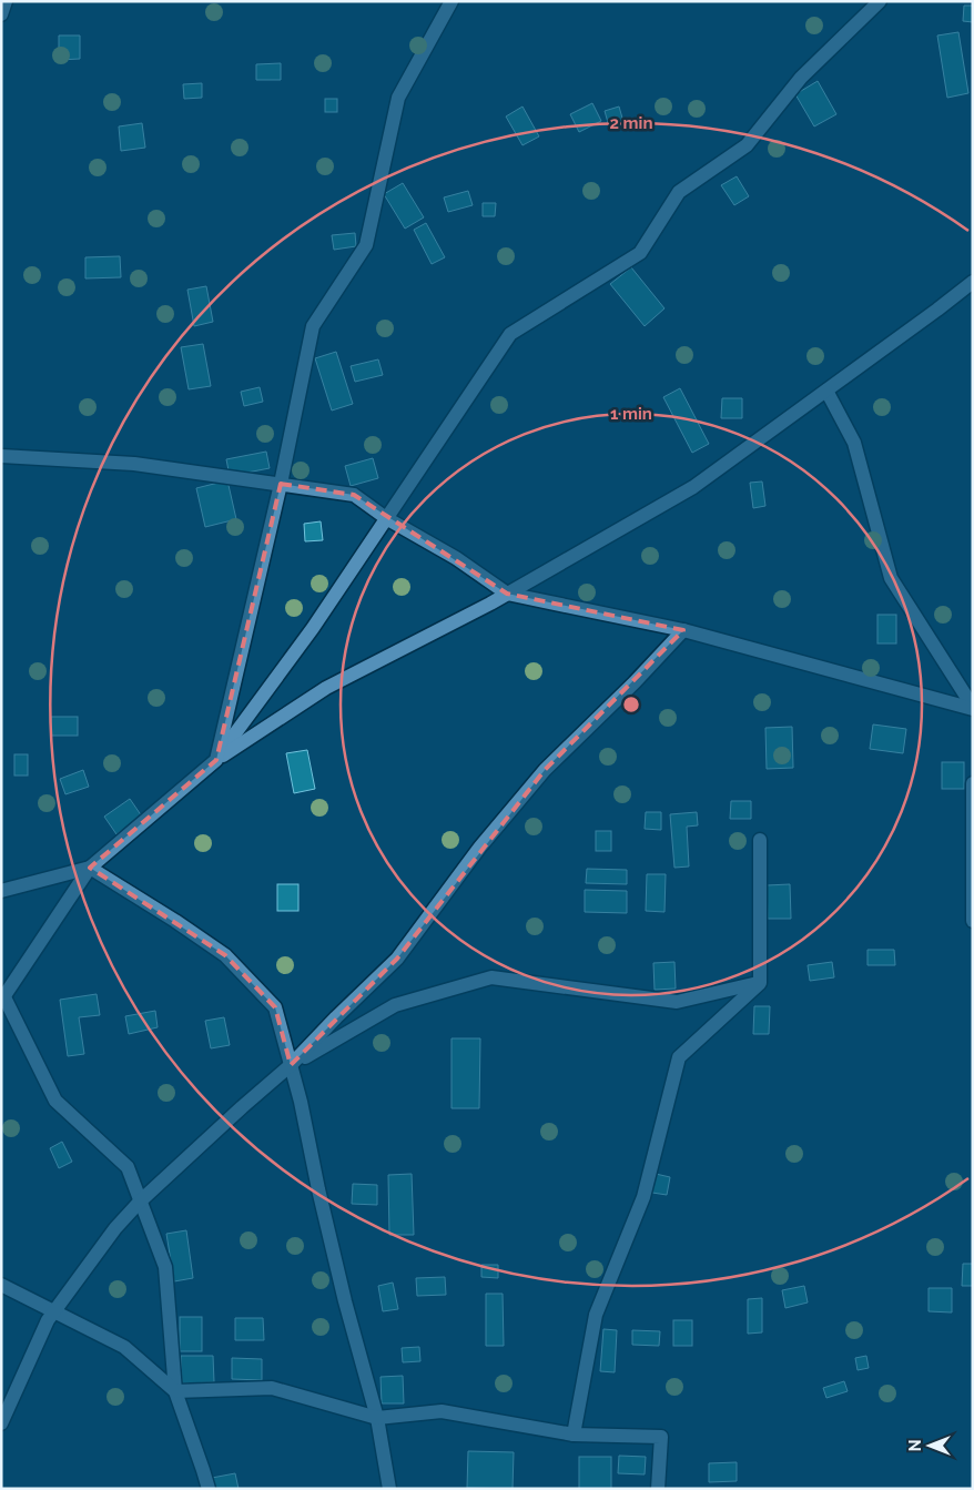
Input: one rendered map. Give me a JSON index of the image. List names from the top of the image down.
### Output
{
  "north": "left",
  "rings": ["2 min", "1 min"]
}
